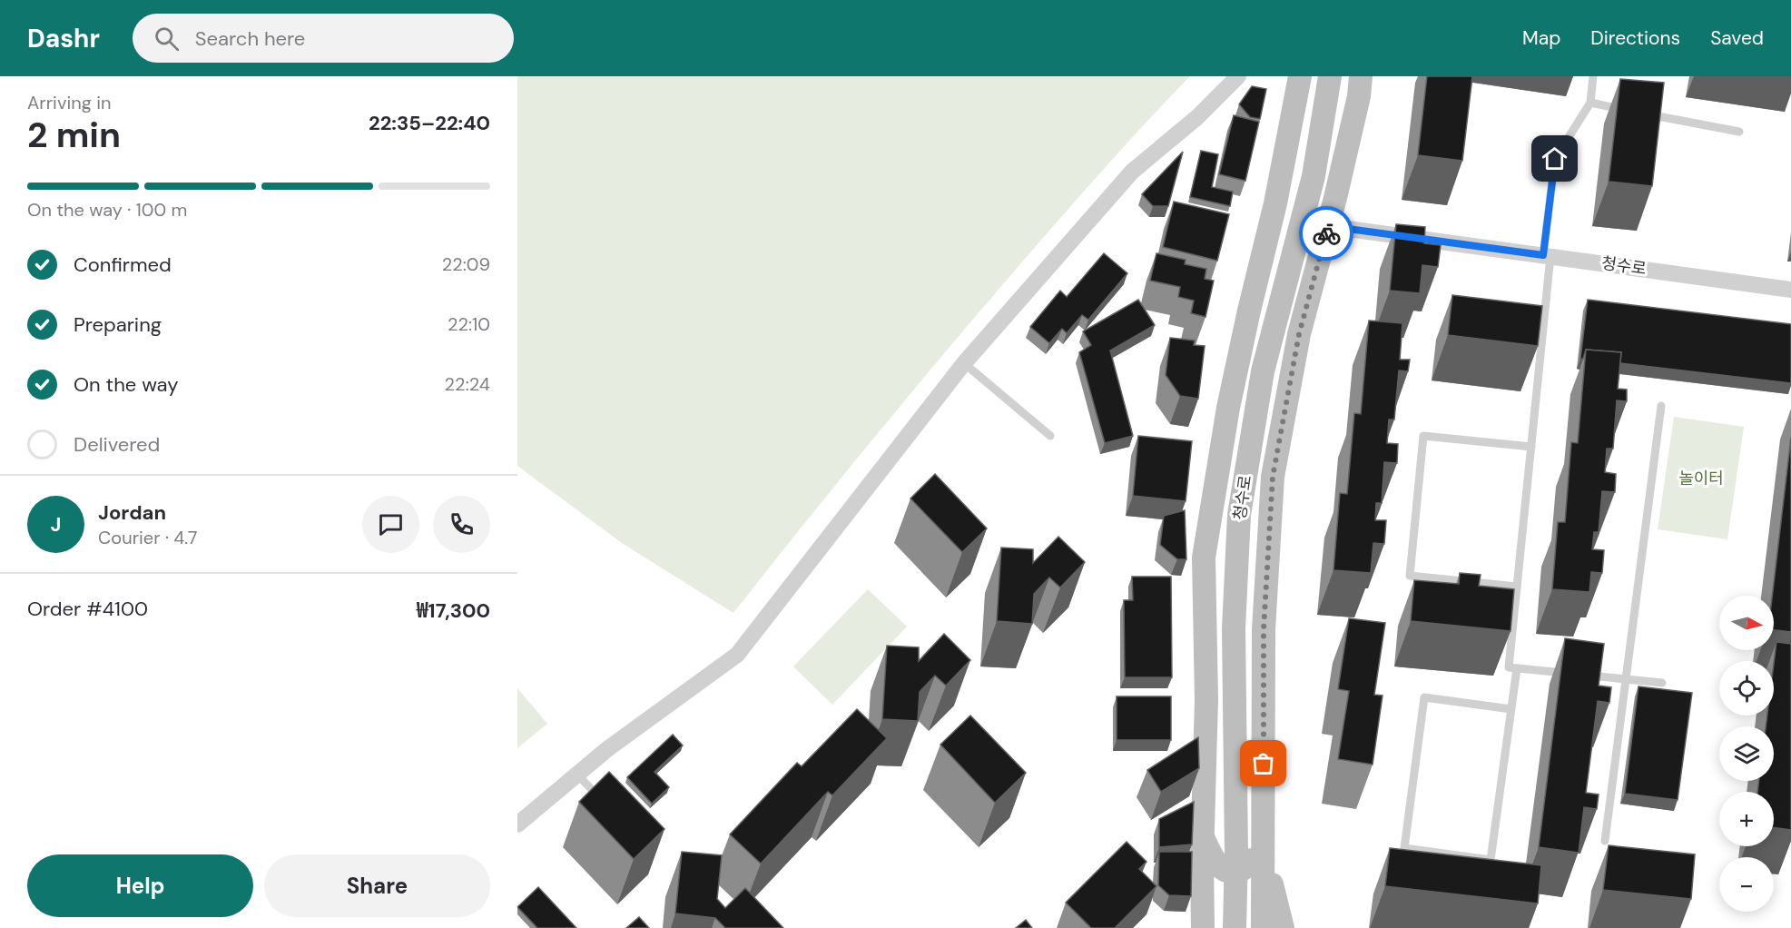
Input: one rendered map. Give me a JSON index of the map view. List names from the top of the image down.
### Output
{
  "streets": {
    "main road": ["청수로"]
  },
  "parks": ["놀이터"],
  "north": "right",
  "page": {
    "header": "Dashr",
    "search": "Search here",
    "nav": ["Map", "Directions", "Saved"],
    "heading": ["2 min", "Arriving in", "22:35–22:40"],
    "panel": [
      "Jordan",
      "Courier · 4.7",
      "Order #4100",
      "₩17,300"
    ],
    "bar": "On the way · 100 m",
    "list": [
      ["Confirmed", "22:09"],
      ["Preparing", "22:10"],
      ["On the way", "22:24"],
      "Delivered"
    ],
    "round": "J",
    "map_buttons": ["+", "−"],
    "buttons": ["Help", "Share"]
  }
}
